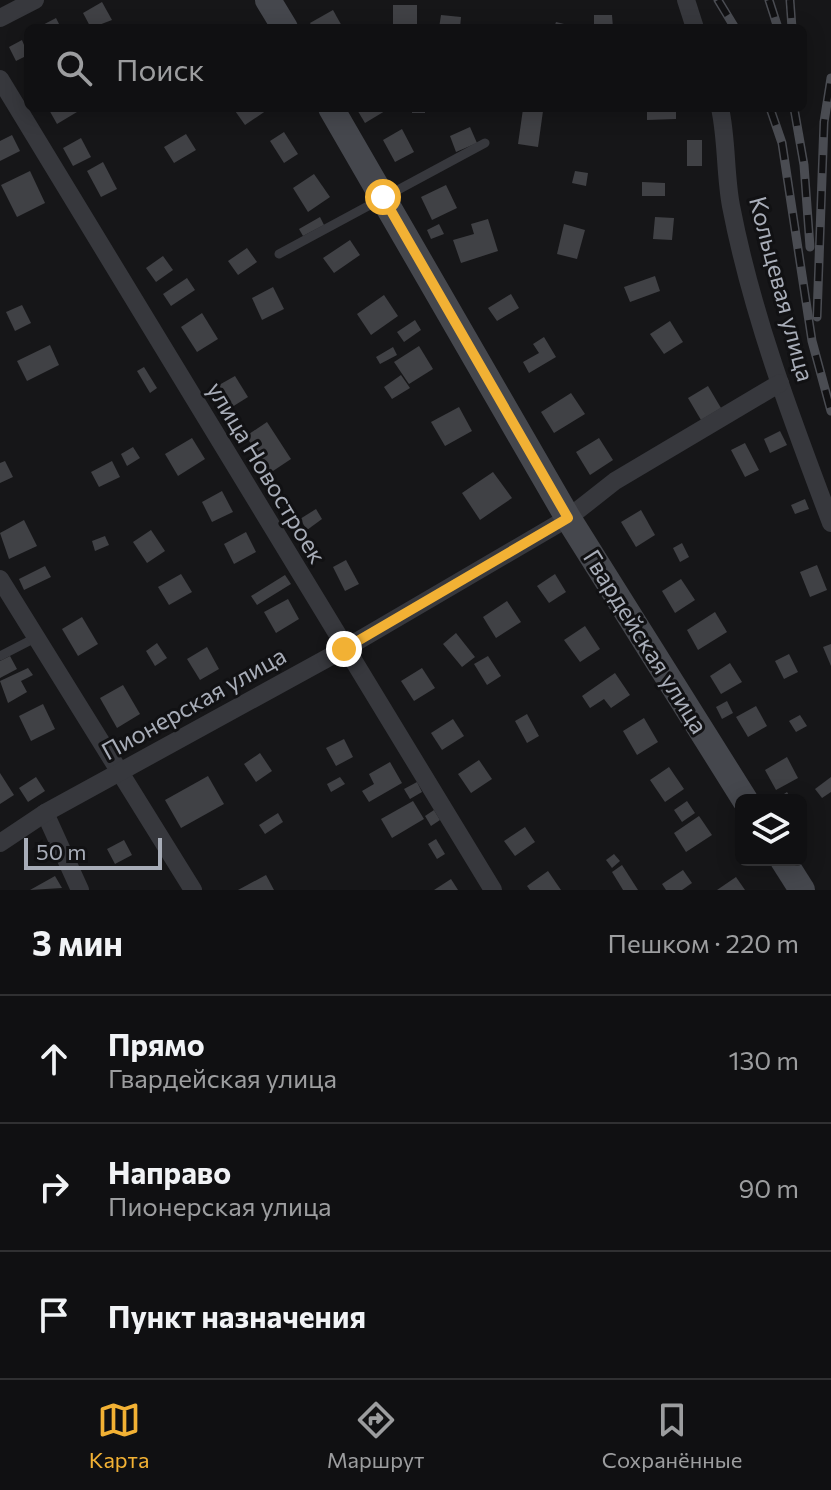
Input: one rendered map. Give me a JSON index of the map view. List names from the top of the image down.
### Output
{
  "streets": {
    "main road": ["Гвардейская улица"],
    "street": ["Кольцевая улица", "улица Новостроек", "Пионерская улица"]
  },
  "crossings": [
    ["Кольцевая улица", "Пионерская улица"],
    ["улица Новостроек", "Пионерская улица"],
    ["Гвардейская улица", "Пионерская улица"]
  ],
  "scale_bar": "50 m",
  "page": {
    "search": "Поиск",
    "scale": "50 m",
    "heading": ["3 мин", "Пешком · 220 m"],
    "list": [
      ["Прямо", "Гвардейская улица", "130 m"],
      ["Направо", "Пионерская улица", "90 m"],
      "Пункт назначения"
    ],
    "nav": ["Карта", "Маршрут", "Сохранённые"]
  }
}
